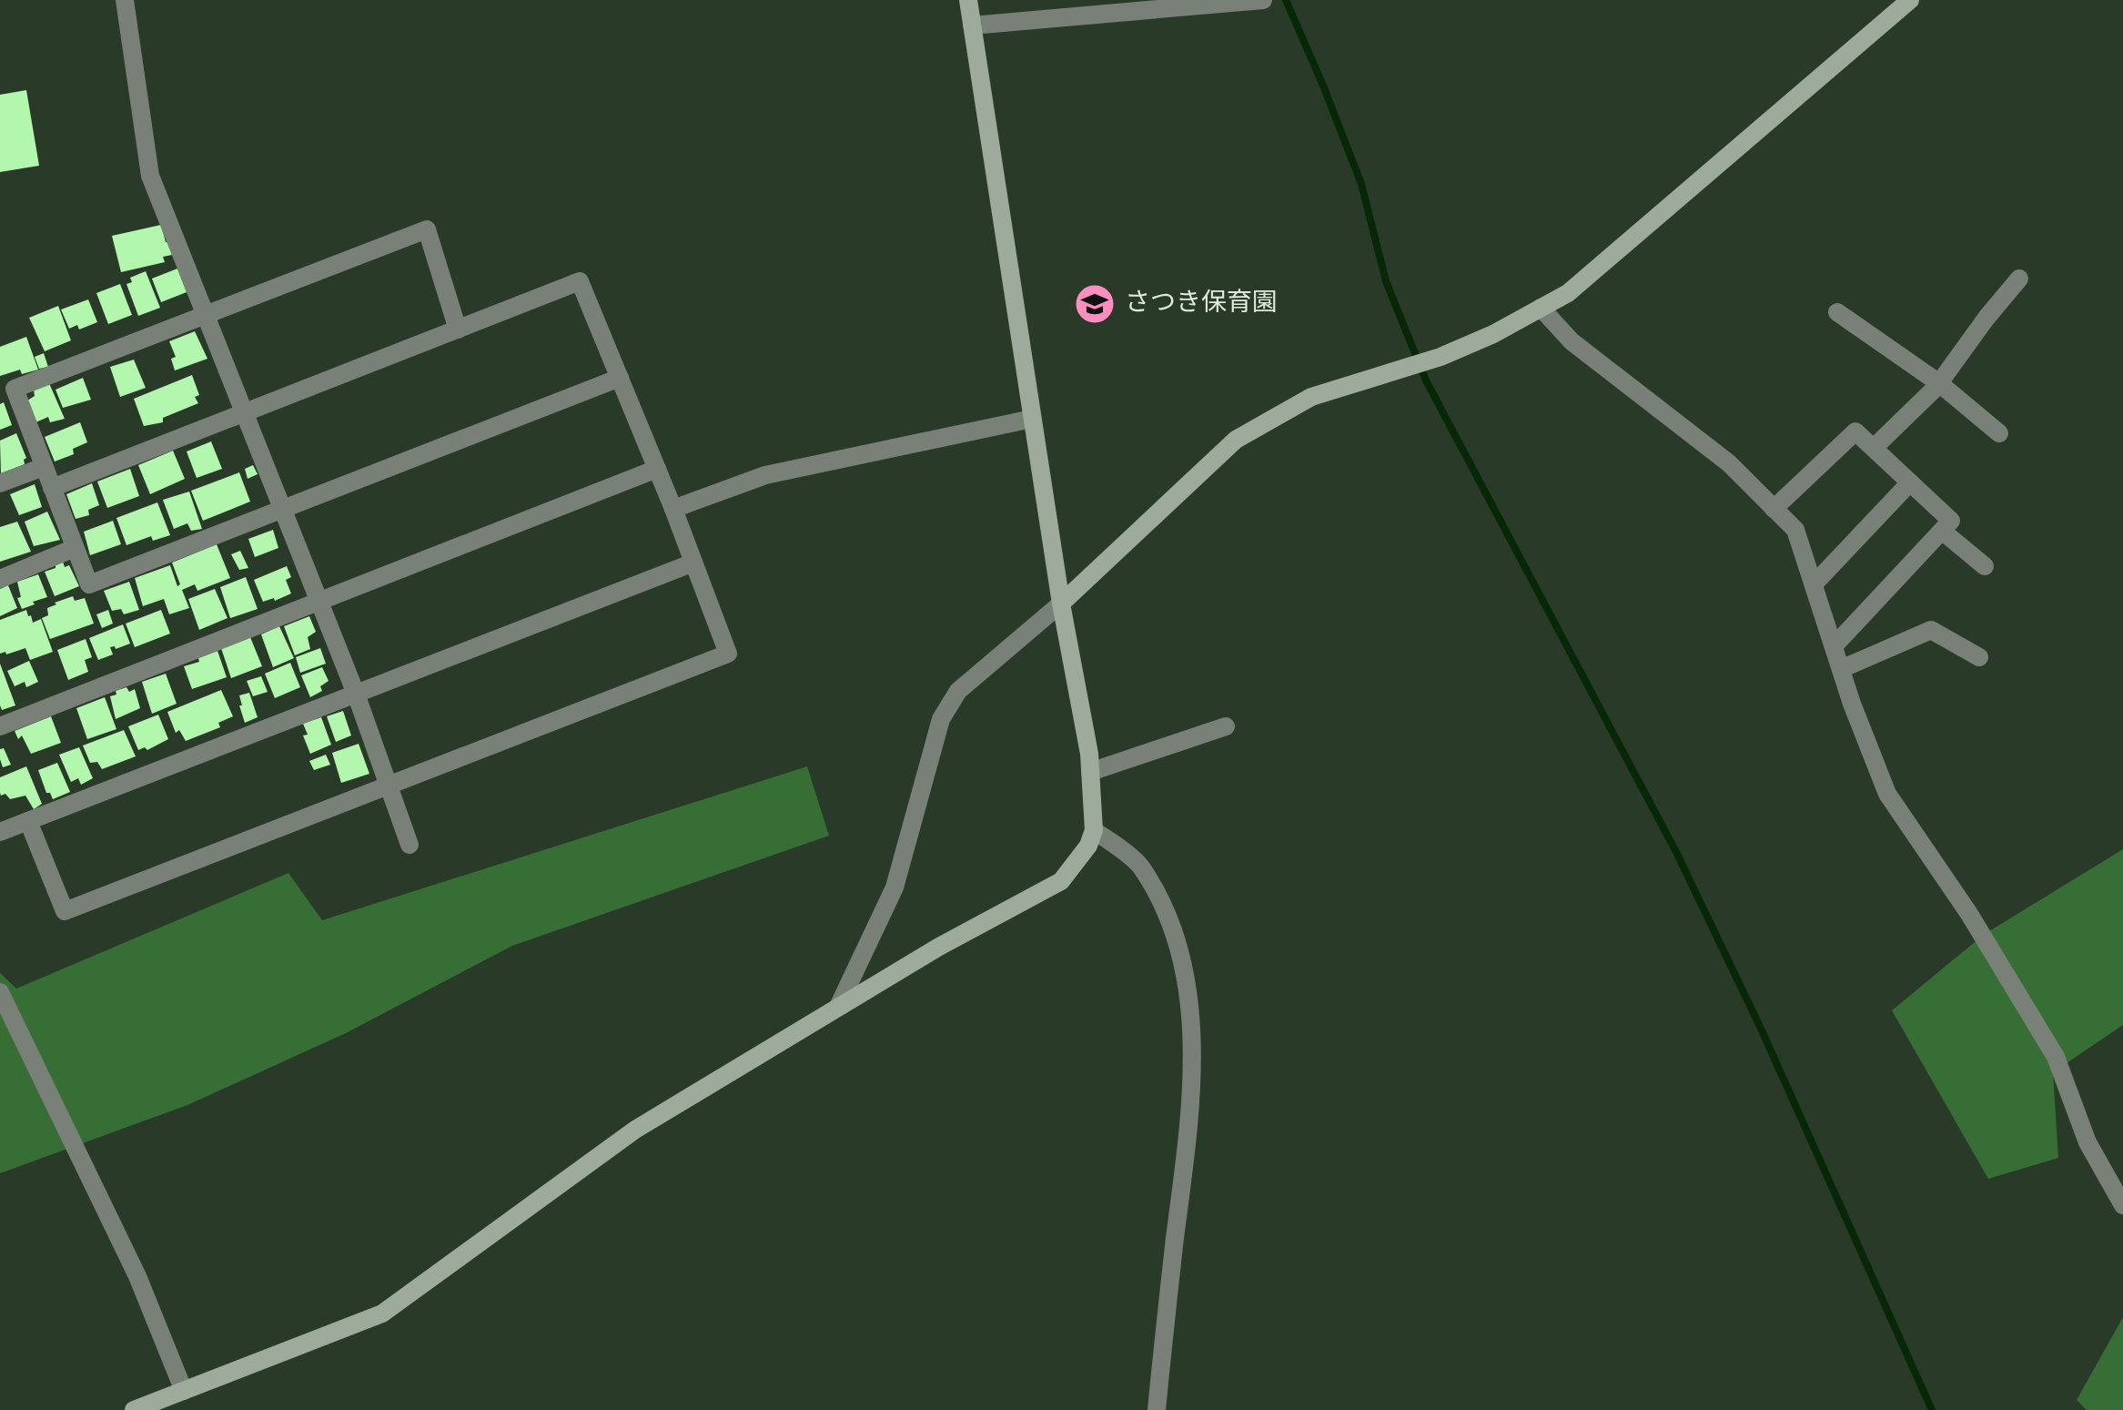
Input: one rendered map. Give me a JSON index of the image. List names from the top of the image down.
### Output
{
  "places": {
    "school or university": ["さつき保育園"]
  }
}
